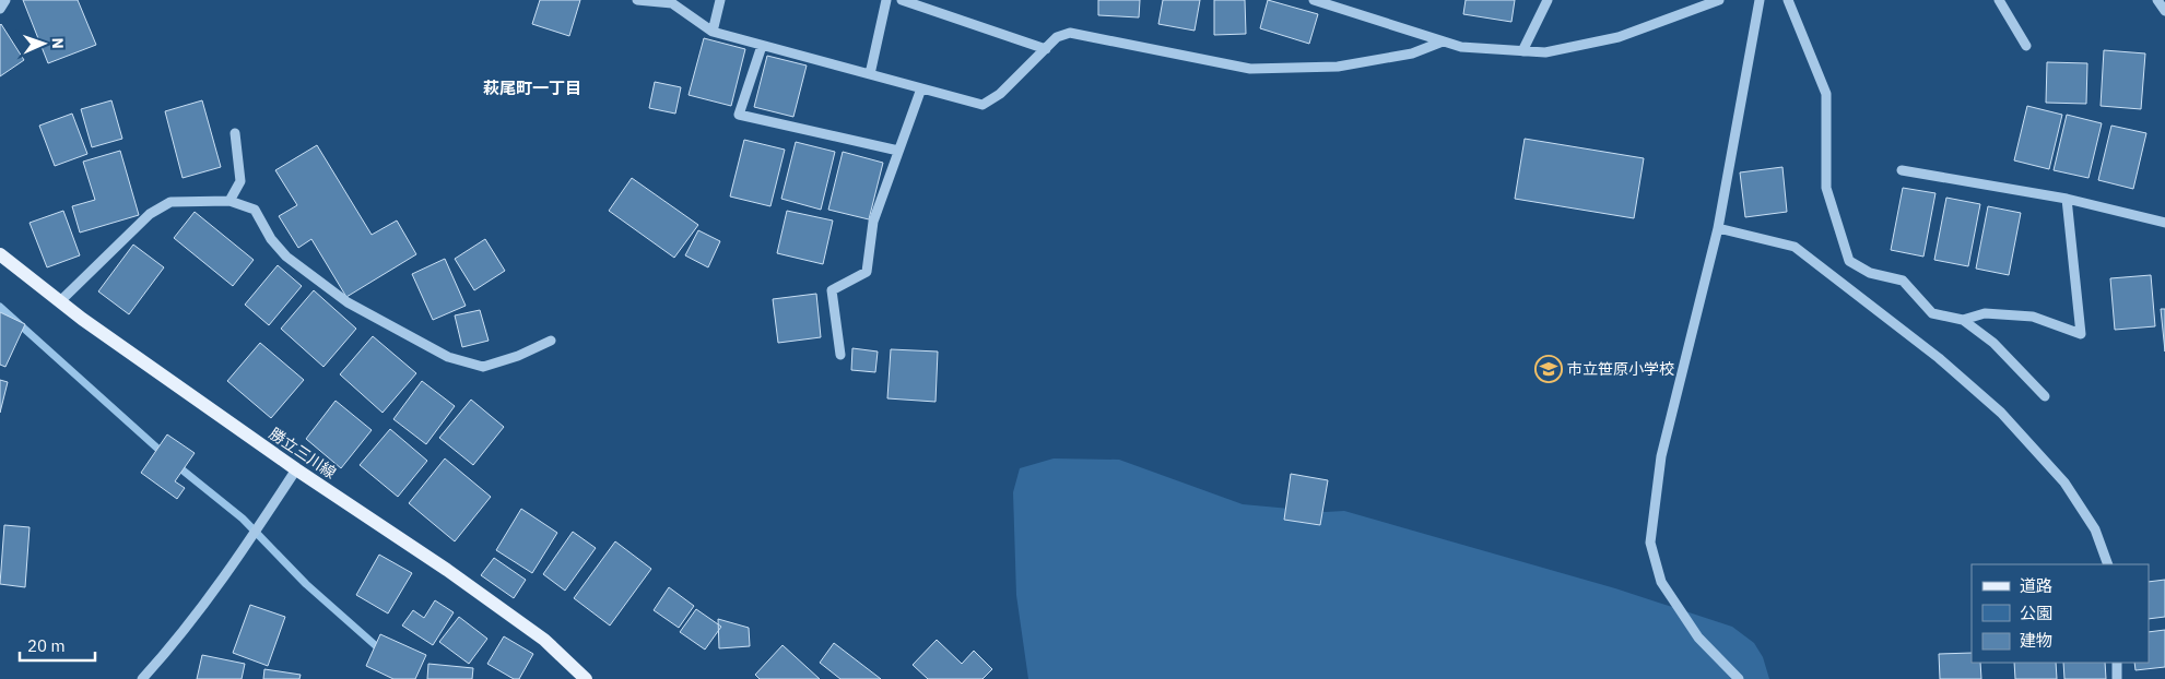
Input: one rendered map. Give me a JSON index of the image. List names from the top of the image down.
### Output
{
  "streets": {
    "main road": ["勝立三川線"]
  },
  "districts": ["萩尾町一丁目"],
  "places": {
    "school or university": ["市立笹原小学校"]
  },
  "legend": ["道路", "公園", "建物"],
  "scale_bar": "20 m",
  "north": "right"
}
